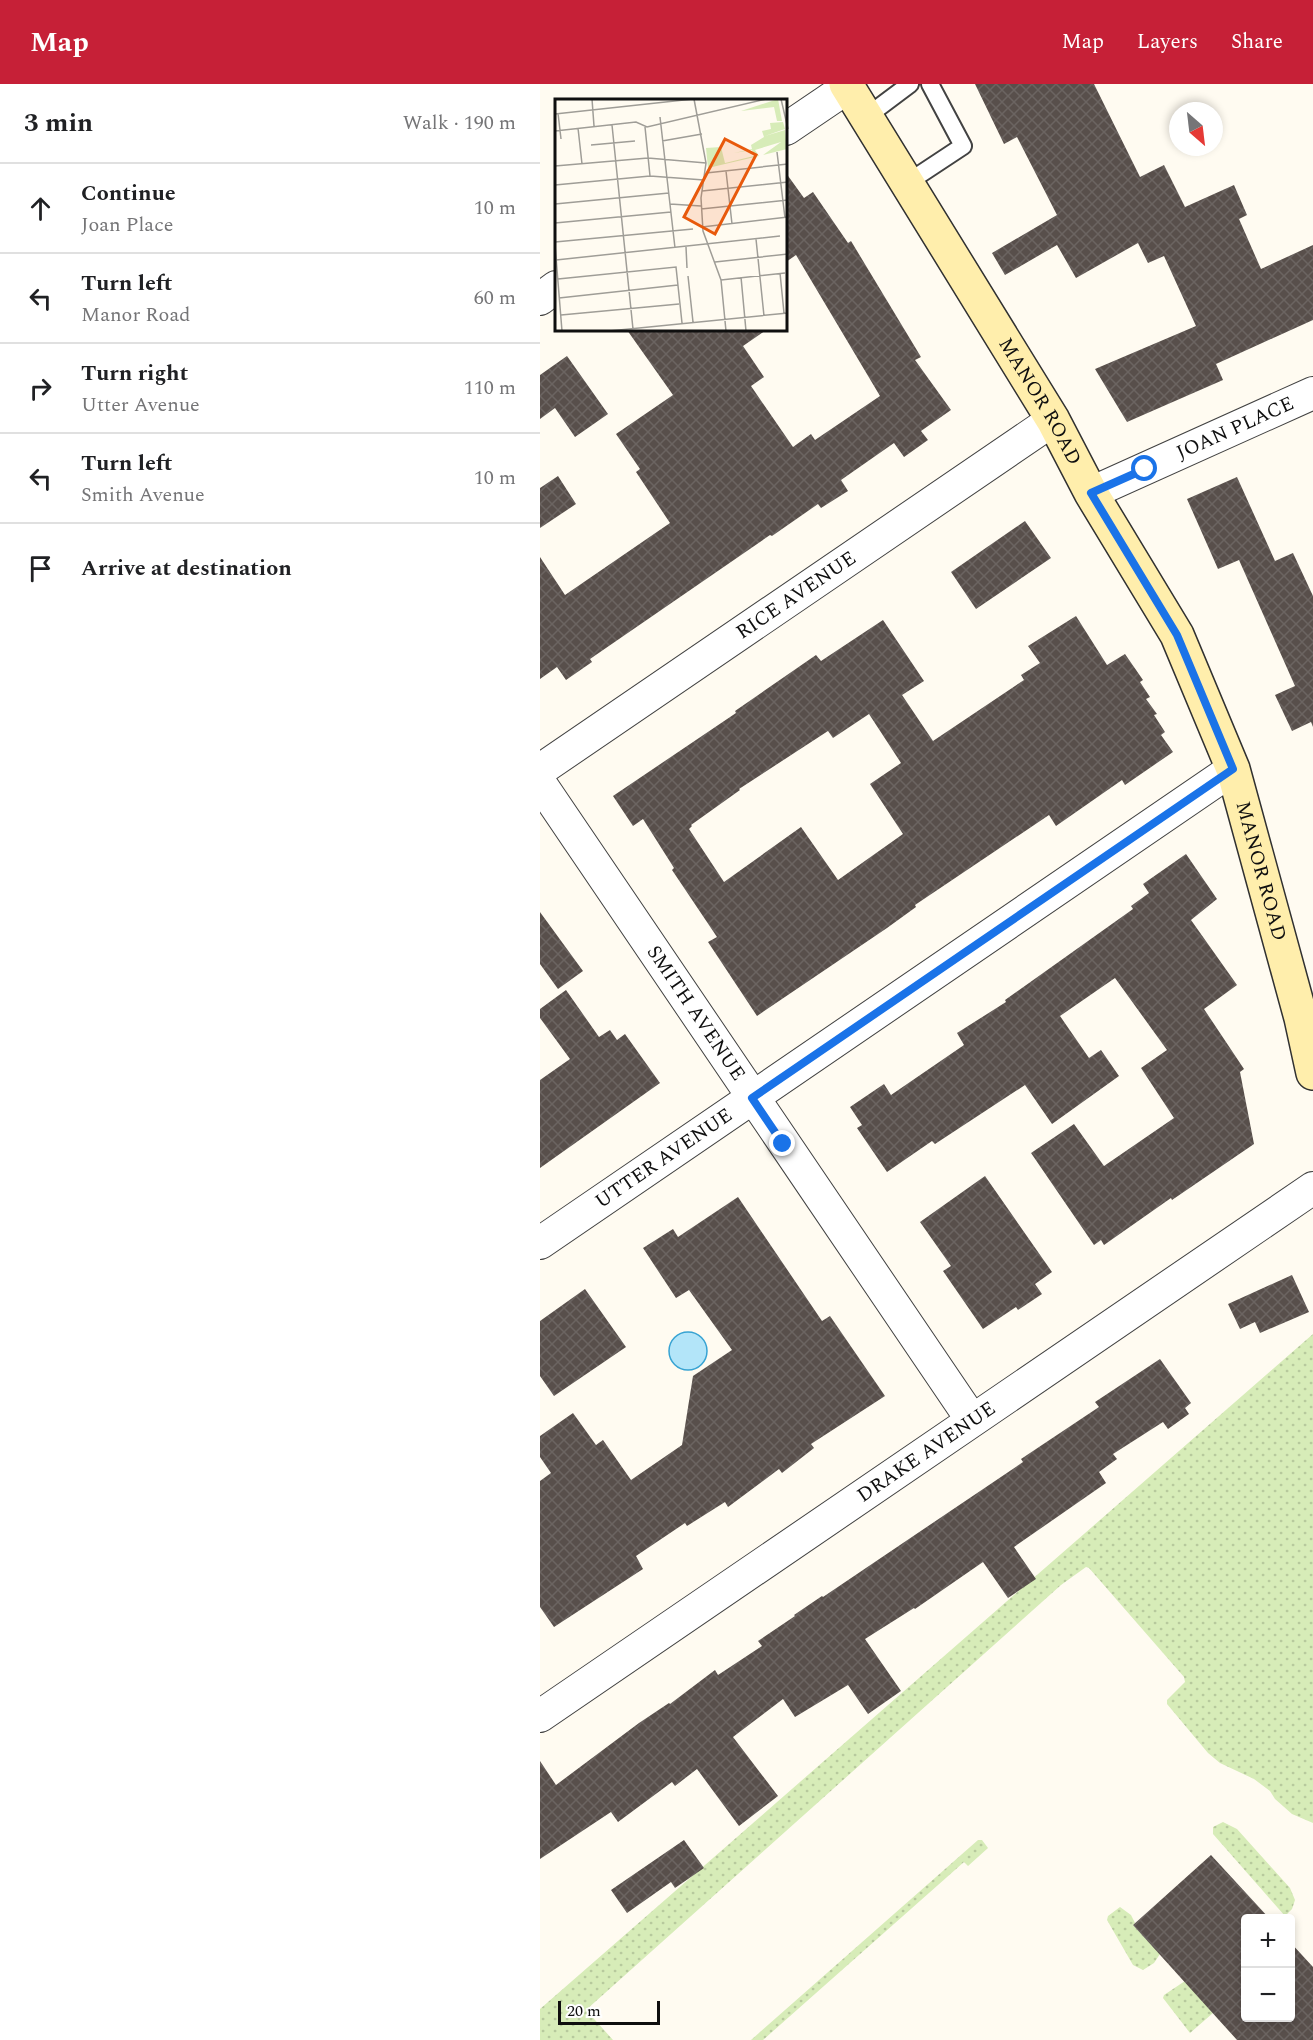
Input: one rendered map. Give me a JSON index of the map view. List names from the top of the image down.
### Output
{
  "streets": {
    "street": [
      "MANOR ROAD",
      "JOAN PLACE",
      "RICE AVENUE",
      "SMITH AVENUE",
      "UTTER AVENUE",
      "DRAKE AVENUE"
    ]
  },
  "crossings": [
    ["MANOR ROAD", "JOAN PLACE"],
    ["MANOR ROAD", "RICE AVENUE"],
    ["MANOR ROAD", "UTTER AVENUE"],
    ["SMITH AVENUE", "UTTER AVENUE"],
    ["SMITH AVENUE", "DRAKE AVENUE"]
  ],
  "scale_bar": "20 m",
  "north": "bottom right",
  "page": {
    "header": "Map",
    "nav": ["Map", "Layers", "Share"],
    "heading": ["3 min", "Walk · 190 m"],
    "list": [
      ["Continue", "Joan Place", "10 m"],
      ["Turn left", "Manor Road", "60 m"],
      ["Turn right", "Utter Avenue", "110 m"],
      ["Turn left", "Smith Avenue", "10 m"],
      "Arrive at destination"
    ],
    "map_buttons": ["+", "−"],
    "scale": "20 m"
  }
}
